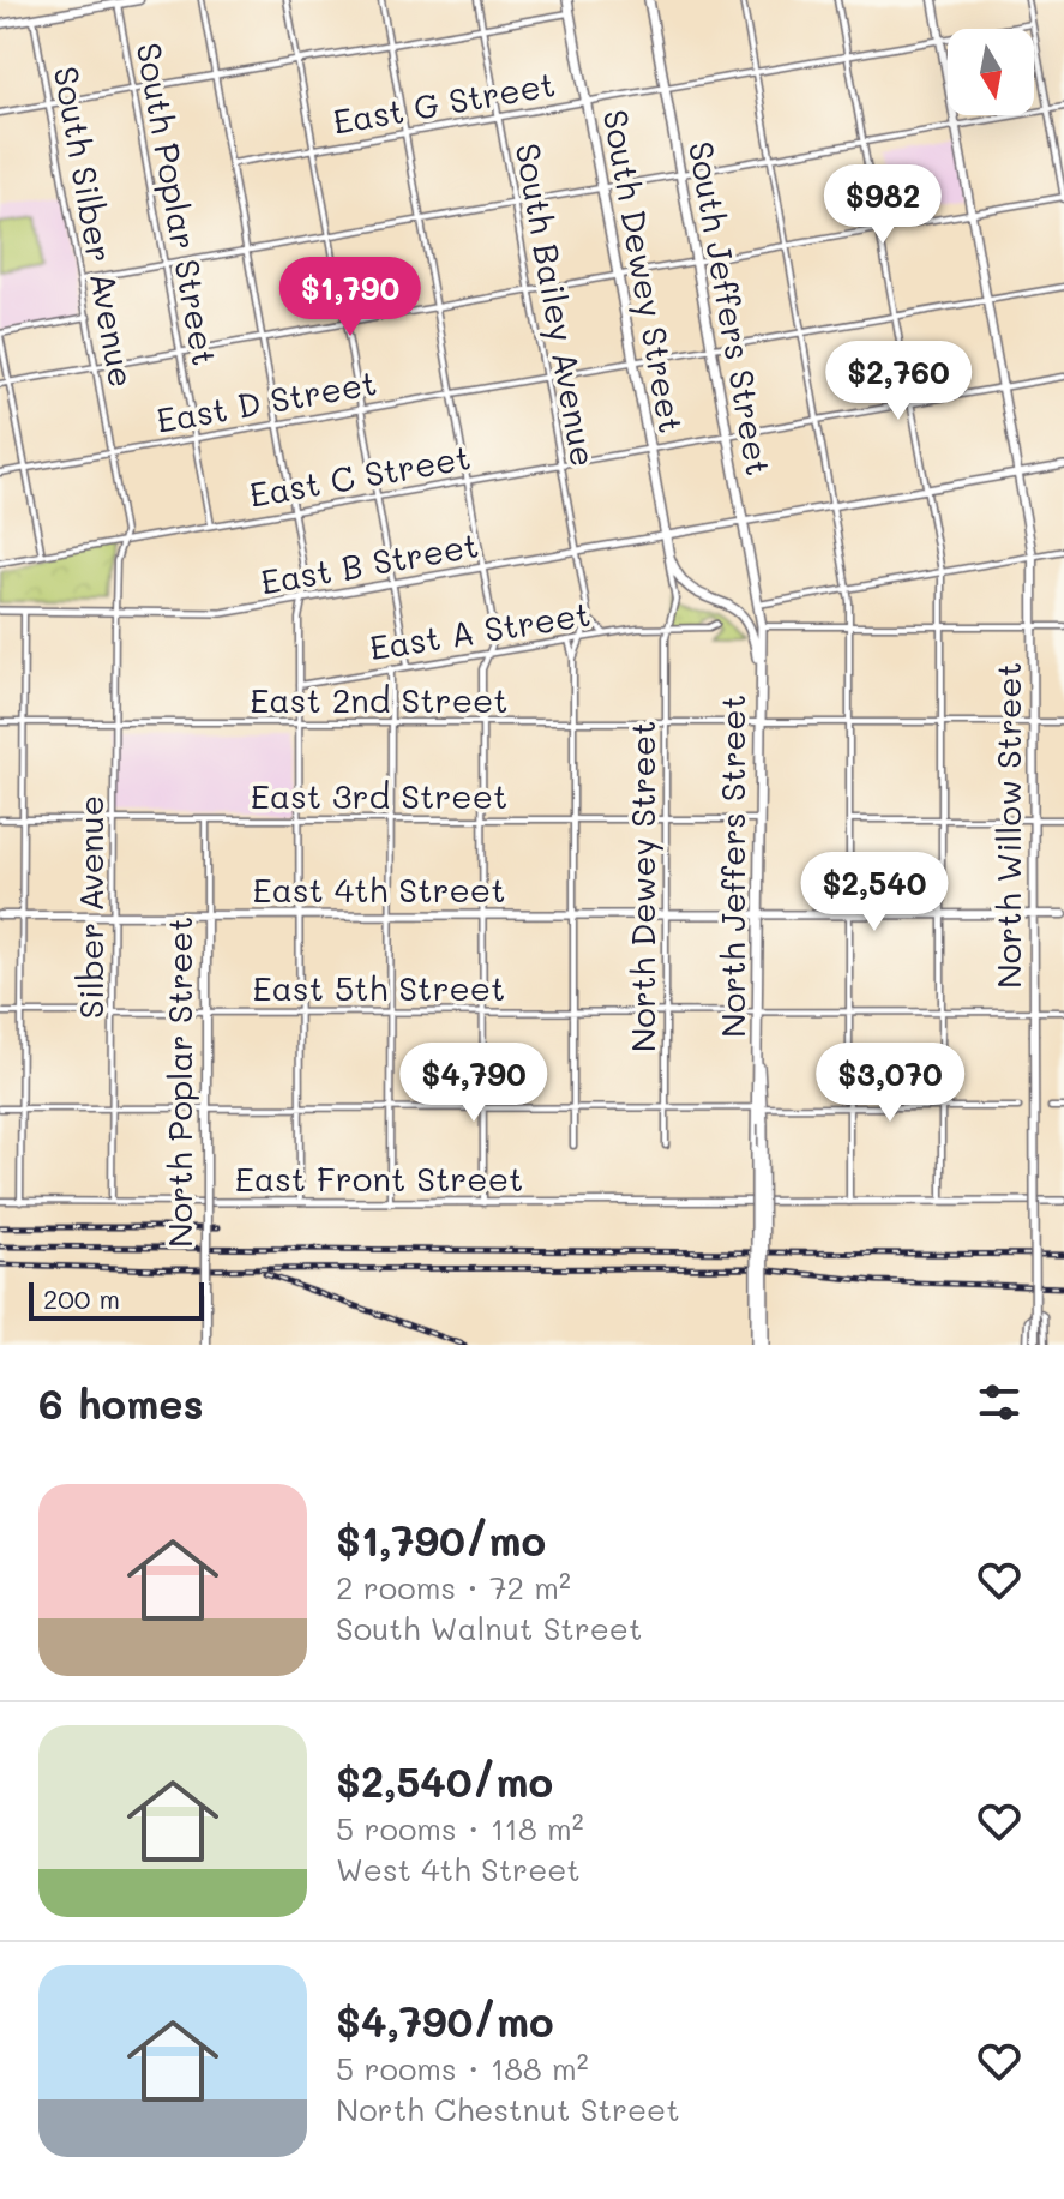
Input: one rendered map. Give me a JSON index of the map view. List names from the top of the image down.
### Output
{
  "streets": {
    "highway": ["South Dewey Street", "South Jeffers Street", "North Jeffers Street"],
    "main road": ["North Willow Street", "East 4th Street", "North Poplar Street"],
    "street": [
      "East G Street",
      "South Poplar Street",
      "South Silber Avenue",
      "South Bailey Avenue",
      "East D Street",
      "East C Street",
      "East B Street",
      "East A Street",
      "East 2nd Street",
      "East 3rd Street",
      "North Dewey Street",
      "Silber Avenue",
      "East 5th Street",
      "East Front Street"
    ]
  },
  "crossings": [
    ["East G Street", "South Dewey Street"],
    ["East G Street", "South Bailey Avenue"],
    ["East G Street", "South Jeffers Street"],
    ["East G Street", "North Willow Street"],
    ["South Poplar Street", "East D Street"],
    ["South Poplar Street", "East C Street"],
    ["South Silber Avenue", "East D Street"],
    ["South Silber Avenue", "East C Street"],
    ["South Silber Avenue", "East B Street"],
    ["South Silber Avenue", "Silber Avenue"],
    ["South Dewey Street", "East D Street"],
    ["South Dewey Street", "East C Street"],
    ["South Dewey Street", "East B Street"],
    ["South Dewey Street", "East A Street"],
    ["South Dewey Street", "North Jeffers Street"],
    ["South Dewey Street", "North Dewey Street"],
    ["South Bailey Avenue", "East D Street"],
    ["South Bailey Avenue", "East C Street"],
    ["South Bailey Avenue", "East B Street"],
    ["South Bailey Avenue", "East A Street"],
    ["South Jeffers Street", "East D Street"],
    ["South Jeffers Street", "East C Street"],
    ["South Jeffers Street", "East B Street"],
    ["South Jeffers Street", "North Jeffers Street"],
    ["East D Street", "North Willow Street"],
    ["East C Street", "North Willow Street"],
    ["East B Street", "North Willow Street"],
    ["East B Street", "Silber Avenue"],
    ["East A Street", "North Dewey Street"],
    ["East 2nd Street", "North Willow Street"],
    ["East 2nd Street", "North Jeffers Street"],
    ["East 2nd Street", "North Dewey Street"],
    ["East 2nd Street", "Silber Avenue"],
    ["East 3rd Street", "North Jeffers Street"],
    ["East 3rd Street", "North Dewey Street"],
    ["East 3rd Street", "Silber Avenue"],
    ["East 3rd Street", "North Poplar Street"],
    ["North Willow Street", "East 4th Street"],
    ["North Willow Street", "East 5th Street"],
    ["North Jeffers Street", "East 4th Street"],
    ["North Jeffers Street", "East 5th Street"],
    ["North Dewey Street", "East 4th Street"],
    ["North Dewey Street", "East 5th Street"],
    ["East 4th Street", "Silber Avenue"],
    ["East 4th Street", "North Poplar Street"],
    ["Silber Avenue", "East 5th Street"],
    ["Silber Avenue", "East Front Street"],
    ["East 5th Street", "North Poplar Street"]
  ],
  "scale_bar": "200 m",
  "north": "bottom",
  "page": {
    "price": [
      "$982",
      "$1,790",
      "$2,760",
      "$2,540",
      "$4,790",
      "$3,070"
    ],
    "scale": "200 m",
    "heading": "6 homes",
    "list": [
      {
        "name": "$1,790/mo",
        "note": "2 rooms · 72 m² · South Walnut Street"
      },
      {
        "name": "$2,540/mo",
        "note": "5 rooms · 118 m² · West 4th Street"
      },
      {
        "name": "$4,790/mo",
        "note": "5 rooms · 188 m² · North Chestnut Street"
      }
    ]
  }
}
